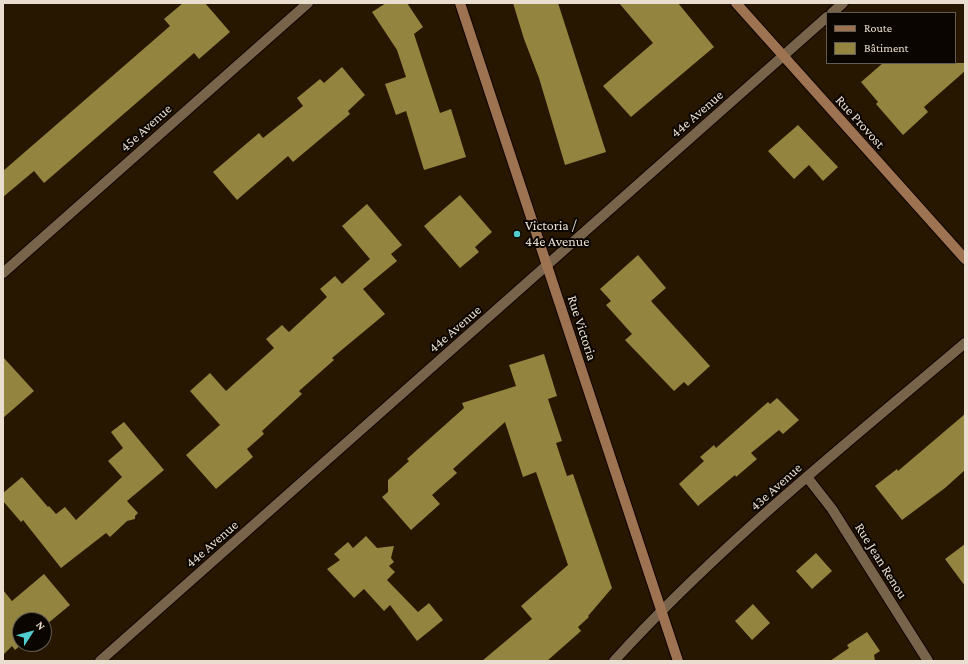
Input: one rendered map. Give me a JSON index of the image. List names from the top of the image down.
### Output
{
  "streets": {
    "main road": ["Rue Provost", "Rue Victoria"],
    "street": [
      "44e Avenue",
      "45e Avenue",
      "43e Avenue",
      "Rue Jean Renou"
    ]
  },
  "crossings": [
    ["44e Avenue", "Rue Provost"],
    ["44e Avenue", "Rue Victoria"],
    ["Rue Victoria", "43e Avenue"],
    ["43e Avenue", "Rue Jean Renou"]
  ],
  "places": ["Victoria / 44e Avenue"],
  "legend": ["Route", "Bâtiment"],
  "north": "top right"
}
